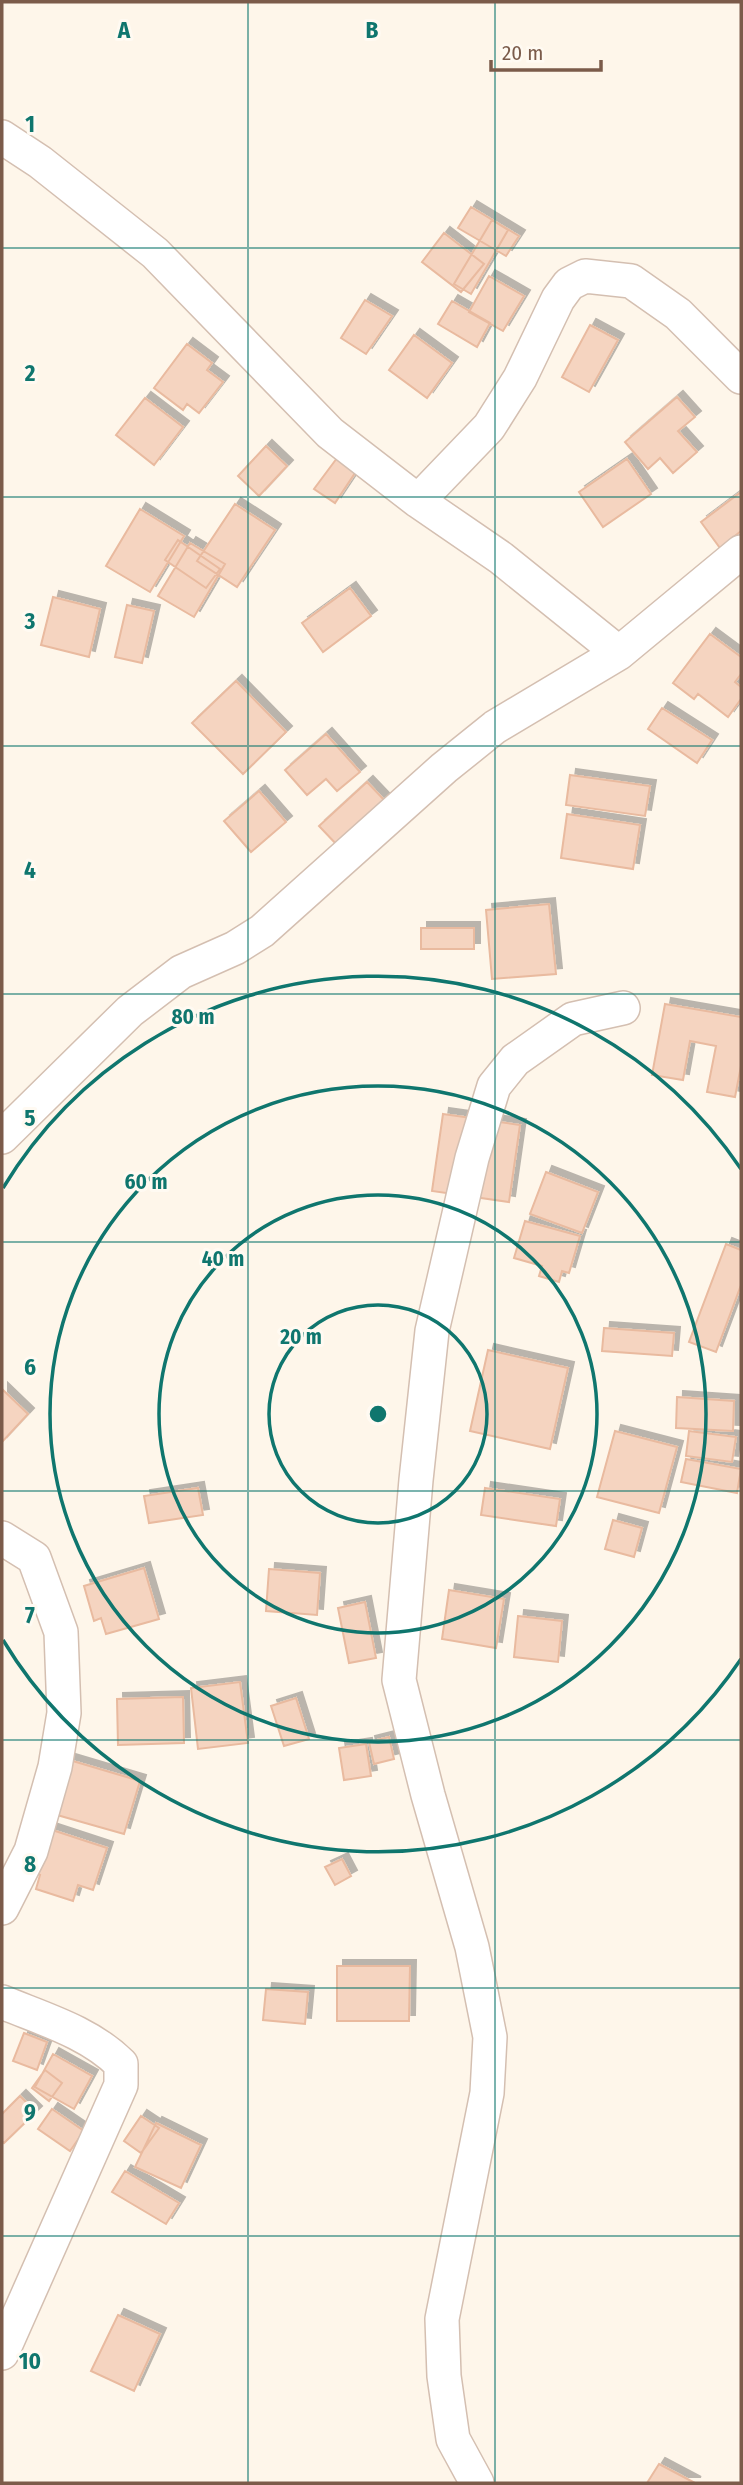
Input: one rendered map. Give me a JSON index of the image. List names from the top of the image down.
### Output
{
  "scale_bar": "20 m",
  "grid": {
    "columns": ["A", "B"],
    "rows": [
      "1",
      "2",
      "3",
      "4",
      "5",
      "6",
      "7",
      "8",
      "9",
      "10"
    ]
  },
  "rings": [
    "80 m",
    "60 m",
    "40 m",
    "20 m"
  ]
}
